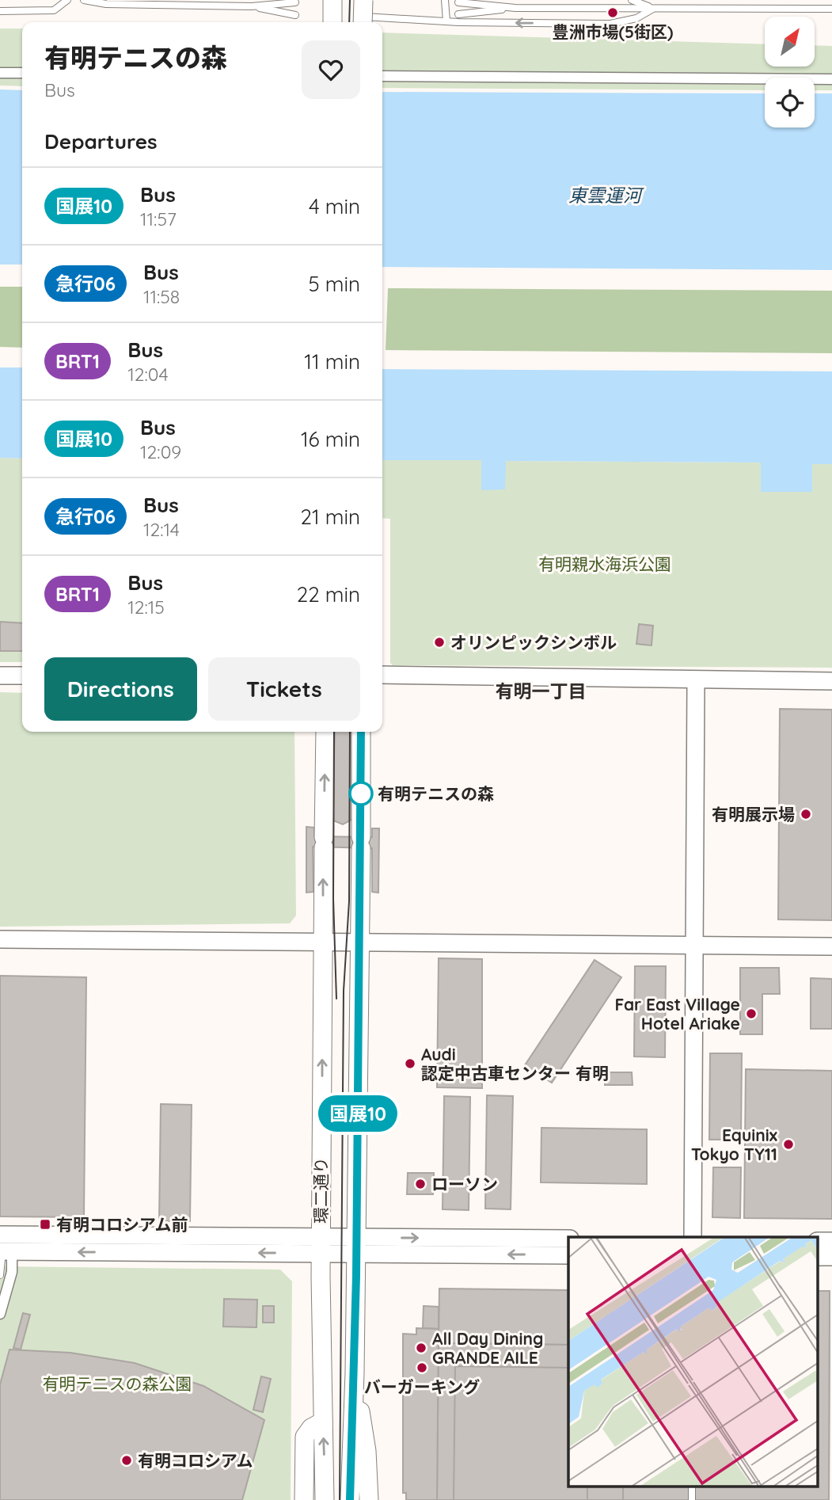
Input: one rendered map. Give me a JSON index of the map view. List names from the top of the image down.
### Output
{
  "streets": {
    "main road": ["環二通り"]
  },
  "districts": ["有明一丁目"],
  "water": ["東雲運河"],
  "parks": ["有明親水海浜公園", "有明テニスの森公園"],
  "places": {
    "other": [
      "豊洲市場(5街区)",
      "オリンピックシンボル",
      "有明テニスの森",
      "有明展示場",
      "Far East Village Hotel Ariake",
      "Audi 認定中古車センター 有明",
      "Equinix Tokyo TY11",
      "ローソン",
      "All Day Dining GRANDE AILE",
      "バーガーキング",
      "有明コロシアム"
    ],
    "transit": ["有明コロシアム前"]
  },
  "lines": ["bus line 国展10"],
  "north": "top right",
  "page": {
    "on_map": "国展10",
    "heading": [
      ["有明テニスの森", "Bus"],
      "Departures"
    ],
    "list": [
      {
        "mark": "国展10",
        "name": "Bus",
        "note": "11:57",
        "value": "4 min"
      },
      {
        "mark": "急行06",
        "name": "Bus",
        "note": "11:58",
        "value": "5 min"
      },
      {
        "mark": "BRT1",
        "name": "Bus",
        "note": "12:04",
        "value": "11 min"
      },
      {
        "mark": "国展10",
        "name": "Bus",
        "note": "12:09",
        "value": "16 min"
      },
      {
        "mark": "急行06",
        "name": "Bus",
        "note": "12:14",
        "value": "21 min"
      },
      {
        "mark": "BRT1",
        "name": "Bus",
        "note": "12:15",
        "value": "22 min"
      }
    ],
    "buttons": ["Directions", "Tickets"]
  }
}
